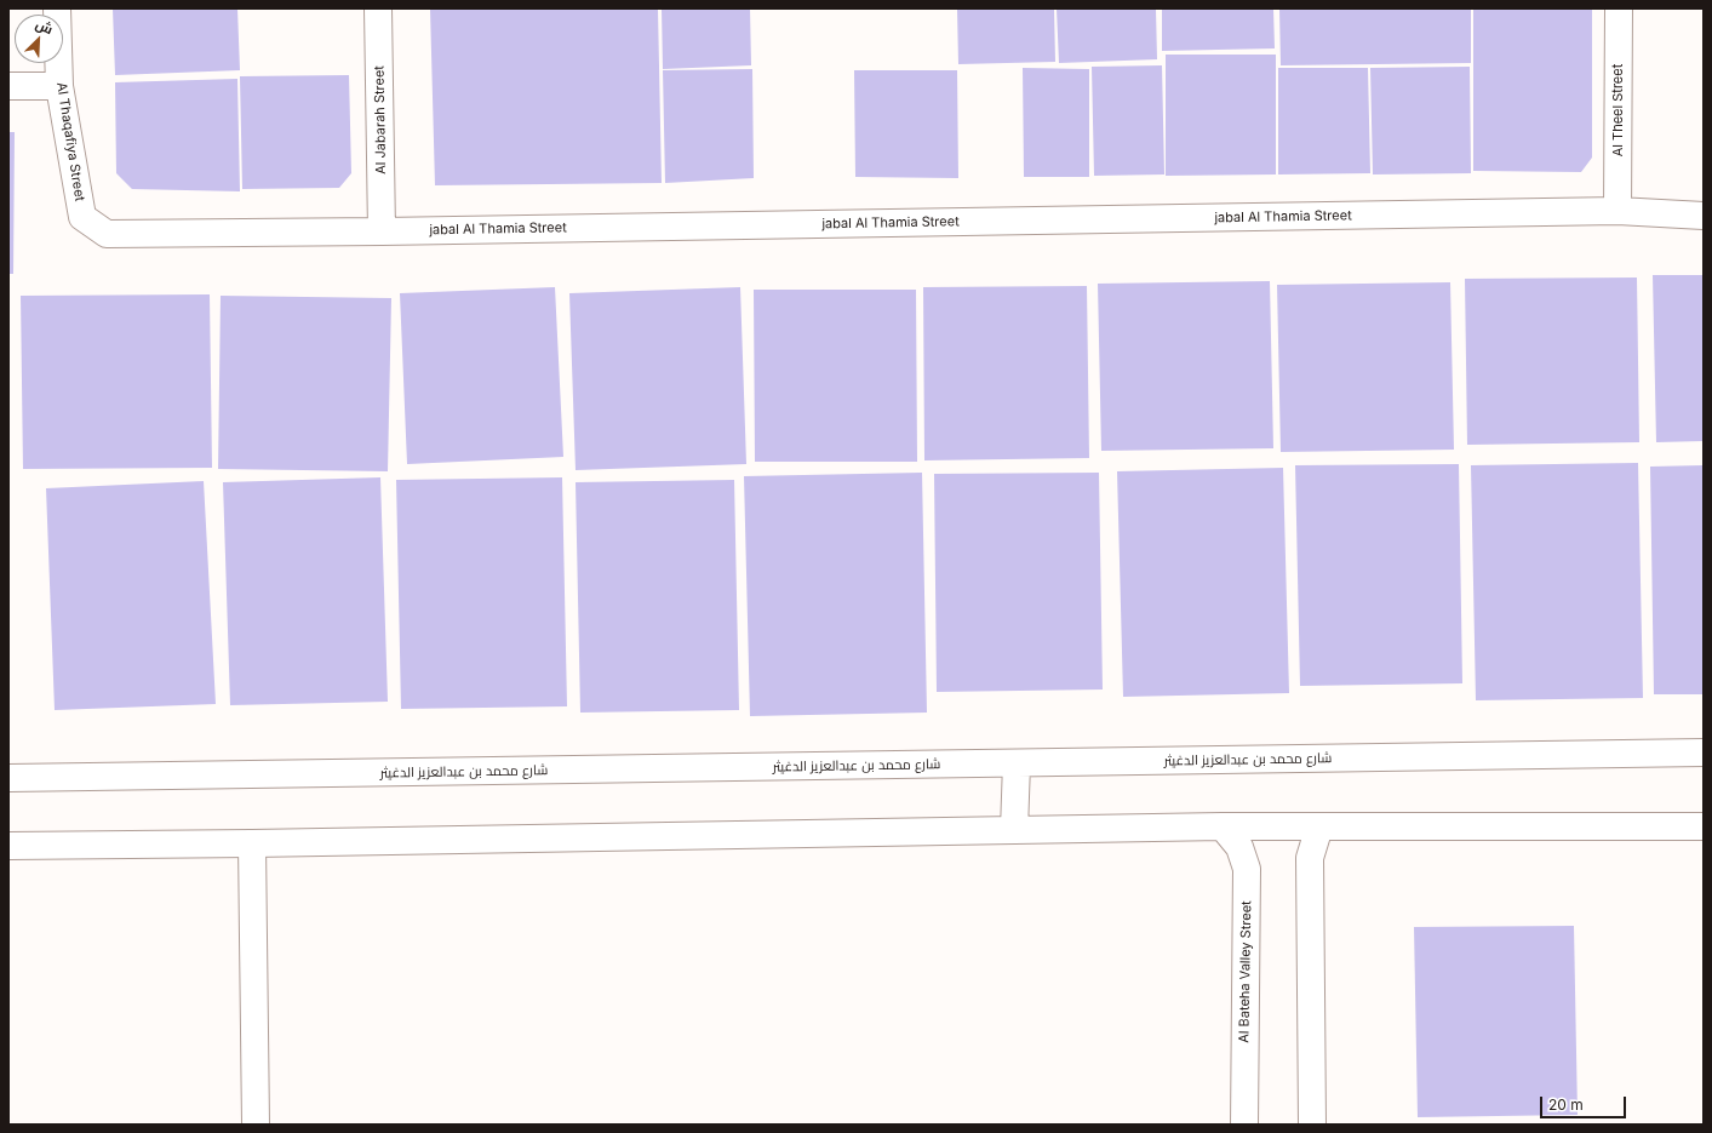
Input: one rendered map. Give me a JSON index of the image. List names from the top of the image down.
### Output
{
  "streets": {
    "street": [
      "Al Theel Street",
      "Al Jabarah Street",
      "Al Thaqafiya Street",
      "jabal Al Thamia Street",
      "شارع محمد بن عبدالعزيز الدغيثر",
      "Al Bateha Valley Street"
    ]
  },
  "crossings": [
    ["Al Theel Street", "jabal Al Thamia Street"],
    ["Al Jabarah Street", "jabal Al Thamia Street"],
    ["Al Thaqafiya Street", "jabal Al Thamia Street"]
  ],
  "scale_bar": "20 m",
  "north": "top right"
}
